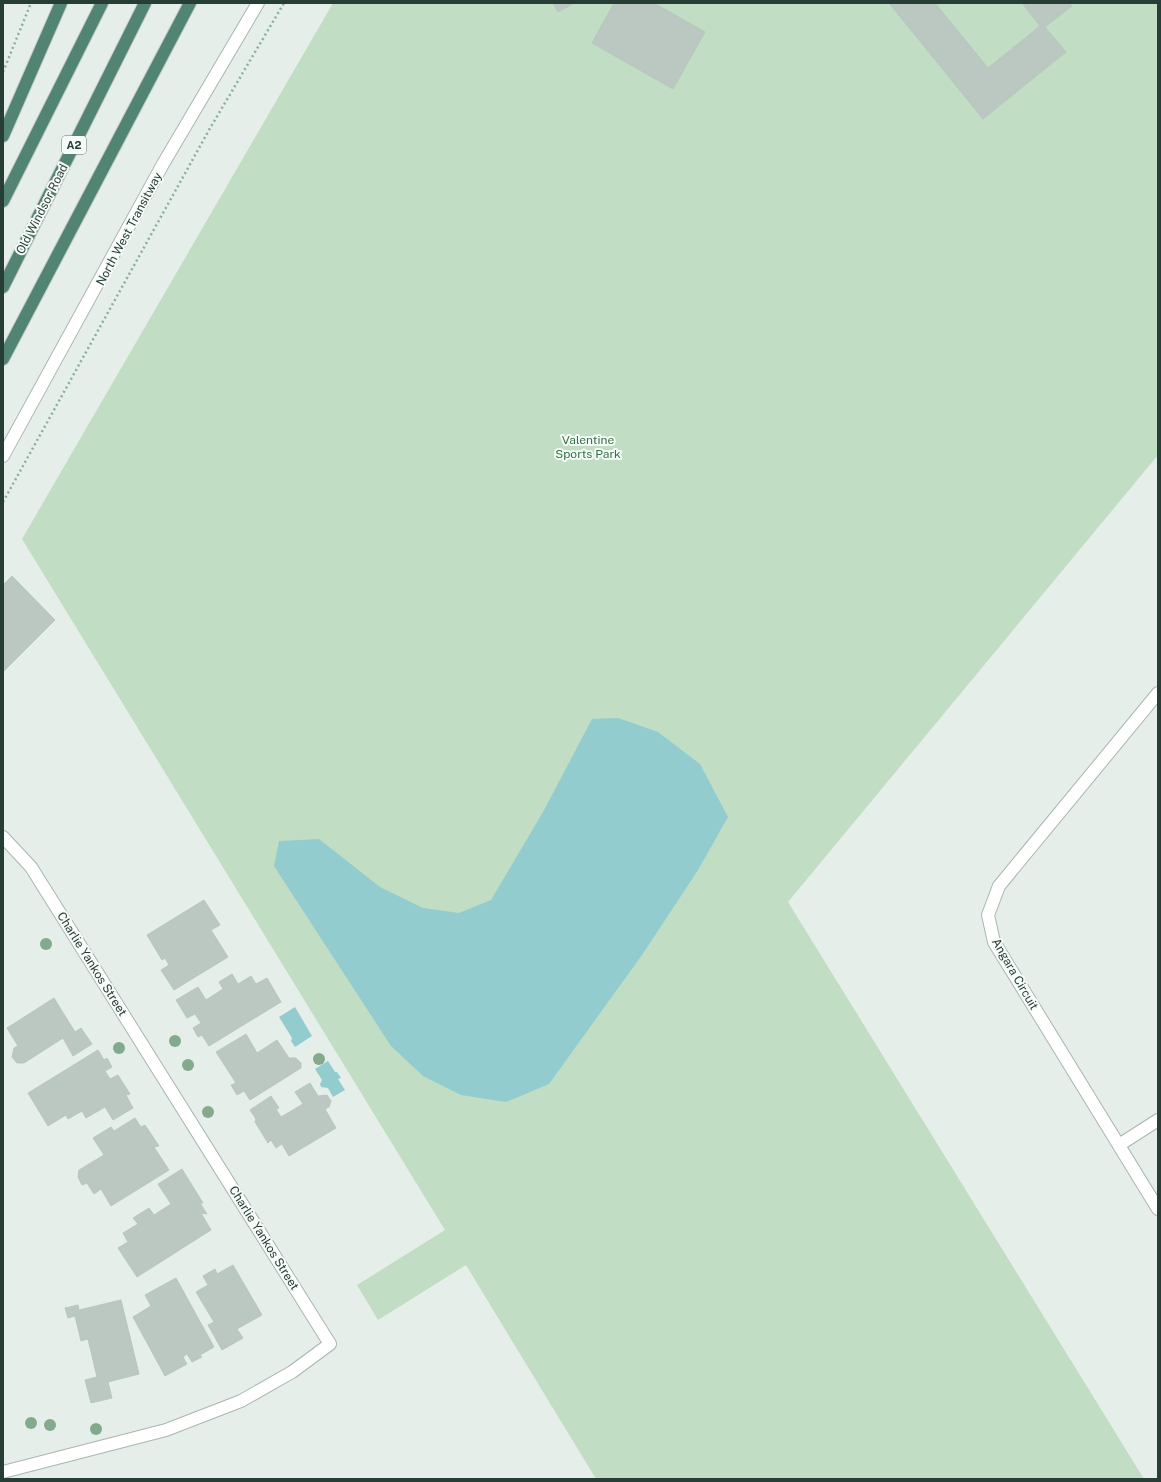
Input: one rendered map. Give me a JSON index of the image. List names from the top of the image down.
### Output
{
  "streets": {
    "highway": ["A2", "Old Windsor Road"],
    "street": ["North West Transitway", "Charlie Yankos Street", "Angara Circuit"]
  },
  "parks": ["Valentine Sports Park"]
}
